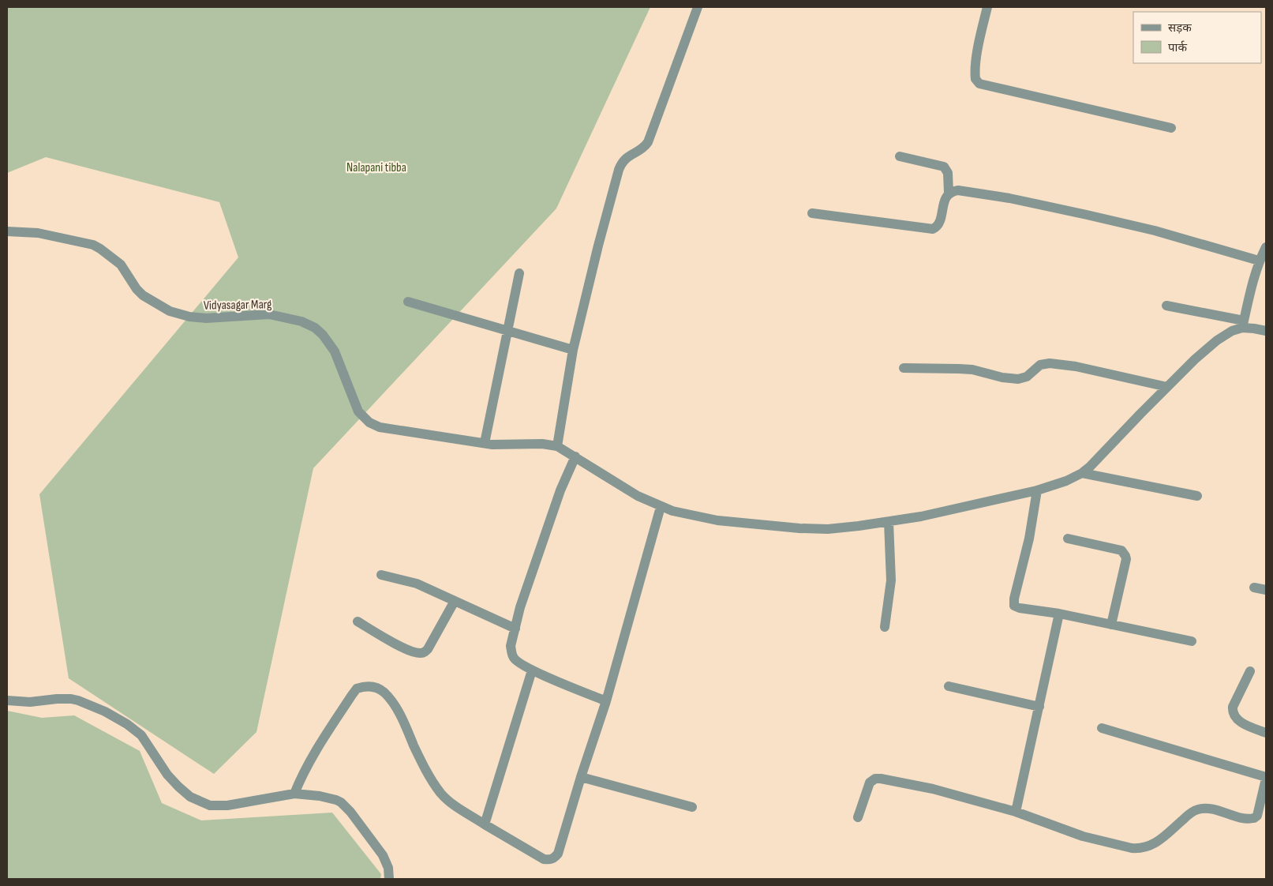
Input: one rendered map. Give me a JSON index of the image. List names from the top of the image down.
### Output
{
  "streets": {
    "street": ["Vidyasagar Marg"]
  },
  "parks": ["Nalapani tibba"],
  "legend": ["सड़क", "पार्क"]
}
